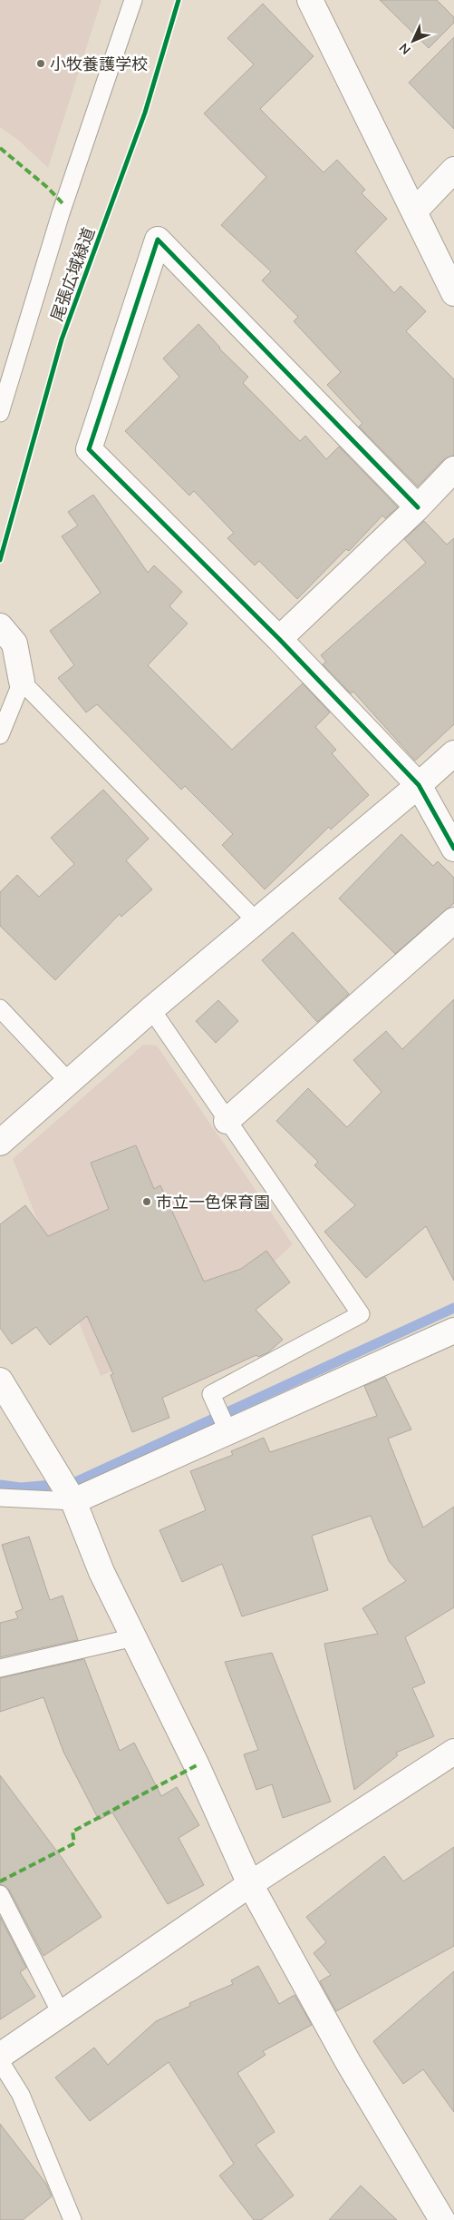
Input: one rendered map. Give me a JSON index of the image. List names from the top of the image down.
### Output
{
  "streets": {
    "cycle path": ["尾張広域緑道"]
  },
  "places": ["小牧養護学校", "市立一色保育園"],
  "north": "bottom left"
}
